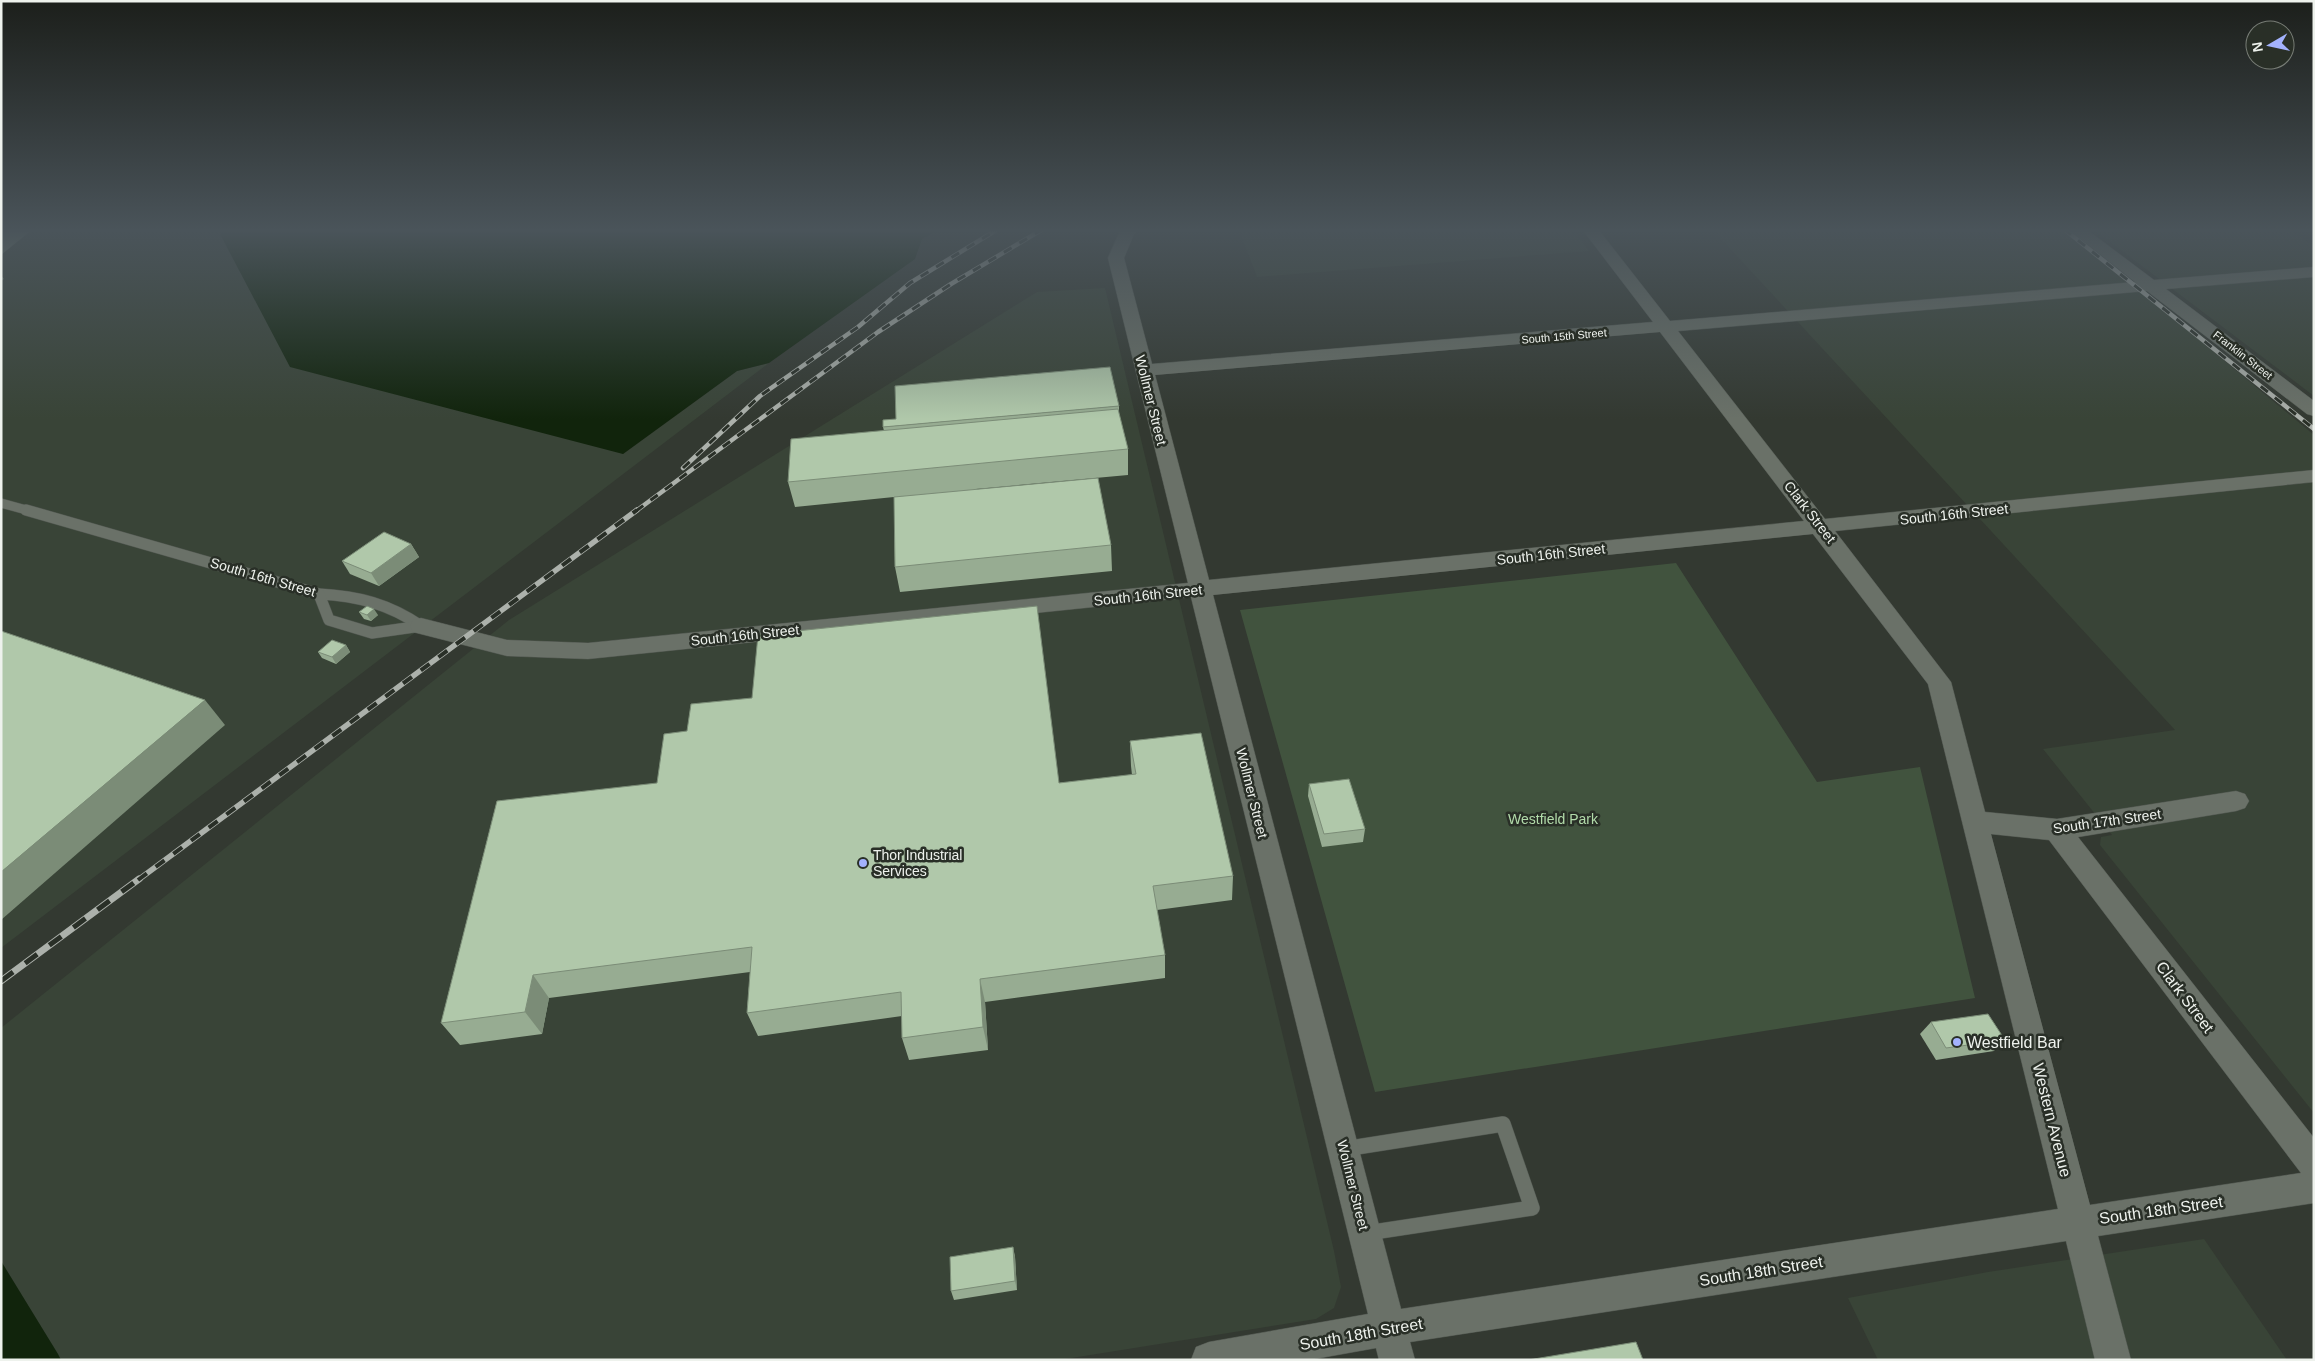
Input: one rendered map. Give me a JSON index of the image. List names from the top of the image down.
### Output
{
  "streets": {
    "street": [
      "South 15th Street",
      "Franklin Street",
      "Wollmer Street",
      "Clark Street",
      "South 16th Street",
      "South 17th Street",
      "Western Avenue",
      "South 18th Street"
    ]
  },
  "crossings": [
    ["South 15th Street", "Wollmer Street"],
    ["South 15th Street", "Clark Street"],
    ["Wollmer Street", "South 16th Street"],
    ["Wollmer Street", "South 18th Street"],
    ["Clark Street", "South 16th Street"],
    ["Clark Street", "South 17th Street"],
    ["Clark Street", "Western Avenue"],
    ["South 17th Street", "Western Avenue"],
    ["Western Avenue", "South 18th Street"]
  ],
  "parks": ["Westfield Park"],
  "places": ["Thor Industrial Services", "Westfield Bar"],
  "north": "left"
}
